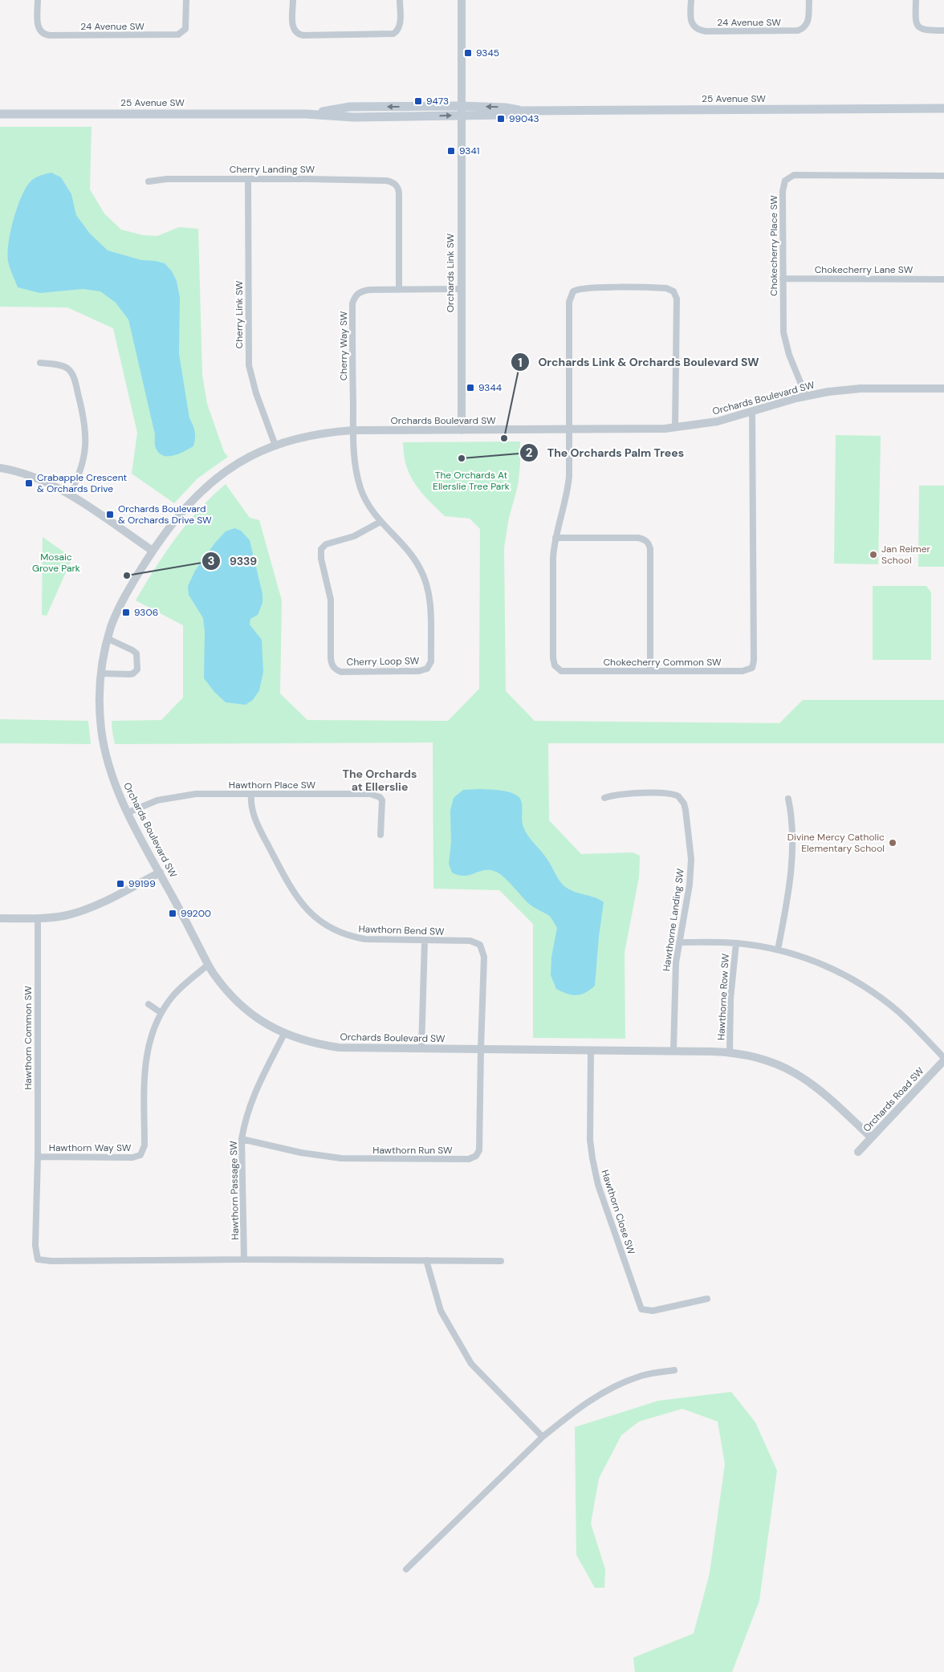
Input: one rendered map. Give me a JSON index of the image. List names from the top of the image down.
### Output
{
  "streets": {
    "main road": ["25 Avenue SW"],
    "street": [
      "24 Avenue SW",
      "Cherry Landing SW",
      "Chokecherry Place SW",
      "Chokecherry Lane SW",
      "Orchards Link SW",
      "Cherry Link SW",
      "Cherry Way SW",
      "Orchards Boulevard SW",
      "Cherry Loop SW",
      "Chokecherry Common SW",
      "Hawthorn Place SW",
      "Hawthorne Landing SW",
      "Hawthorn Bend SW",
      "Hawthorne Row SW",
      "Hawthorn Common SW",
      "Orchards Road SW",
      "Hawthorn Way SW",
      "Hawthorn Run SW",
      "Hawthorn Passage SW",
      "Hawthorn Close SW"
    ]
  },
  "crossings": [
    ["25 Avenue SW", "Orchards Link SW"],
    ["Cherry Landing SW", "Cherry Link SW"],
    ["Cherry Landing SW", "Cherry Way SW"],
    ["Chokecherry Place SW", "Chokecherry Lane SW"],
    ["Chokecherry Place SW", "Orchards Boulevard SW"],
    ["Orchards Link SW", "Cherry Way SW"],
    ["Orchards Link SW", "Orchards Boulevard SW"],
    ["Cherry Link SW", "Orchards Boulevard SW"],
    ["Cherry Way SW", "Orchards Boulevard SW"],
    ["Cherry Way SW", "Cherry Loop SW"],
    ["Orchards Boulevard SW", "Cherry Loop SW"],
    ["Orchards Boulevard SW", "Chokecherry Common SW"],
    ["Orchards Boulevard SW", "Hawthorn Place SW"],
    ["Orchards Boulevard SW", "Hawthorne Landing SW"],
    ["Orchards Boulevard SW", "Hawthorn Bend SW"],
    ["Orchards Boulevard SW", "Hawthorne Row SW"],
    ["Orchards Boulevard SW", "Orchards Road SW"],
    ["Orchards Boulevard SW", "Hawthorn Way SW"],
    ["Orchards Boulevard SW", "Hawthorn Run SW"],
    ["Orchards Boulevard SW", "Hawthorn Passage SW"],
    ["Orchards Boulevard SW", "Hawthorn Close SW"],
    ["Hawthorn Place SW", "Hawthorn Bend SW"],
    ["Hawthorn Bend SW", "Hawthorn Run SW"],
    ["Hawthorn Common SW", "Hawthorn Way SW"],
    ["Hawthorn Common SW", "Hawthorn Passage SW"],
    ["Hawthorn Run SW", "Hawthorn Passage SW"]
  ],
  "districts": ["The Orchards at Ellerslie"],
  "parks": ["The Orchards At Ellerslie Tree Park", "Mosaic Grove Park"],
  "places": {
    "transit": [
      "9345",
      "9473",
      "99043",
      "9341",
      "9344",
      "Crabapple Crescent & Orchards Drive",
      "Orchards Boulevard & Orchards Drive SW",
      "9306",
      "99199",
      "99200"
    ],
    "other": [
      "Orchards Link & Orchards Boulevard SW",
      "The Orchards Palm Trees",
      "Jan Reimer School",
      "9339",
      "Divine Mercy Catholic Elementary School"
    ]
  }
}
